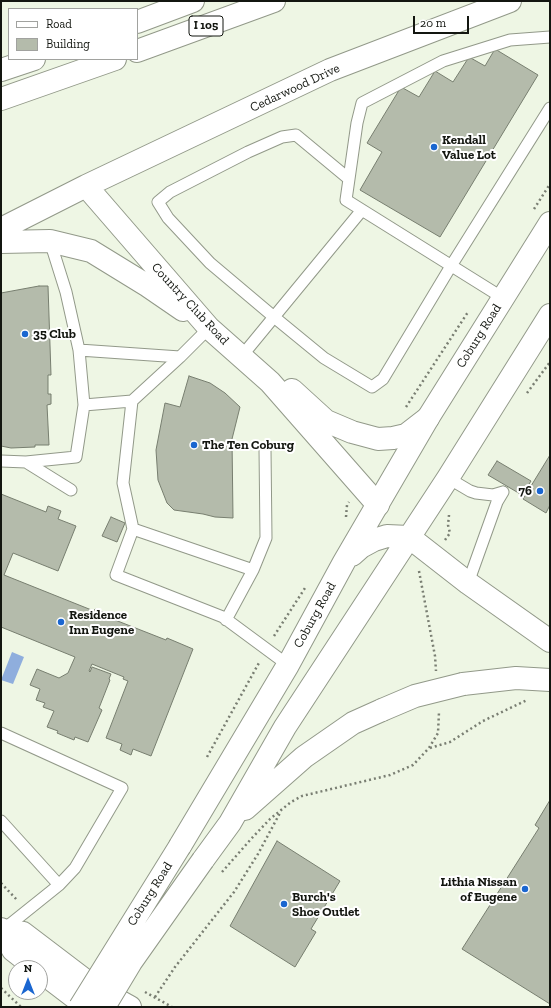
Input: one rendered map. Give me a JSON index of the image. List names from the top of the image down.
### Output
{
  "streets": {
    "main road": [
      "I 105",
      "Cedarwood Drive",
      "Country Club Road",
      "Coburg Road"
    ]
  },
  "crossings": [
    ["Cedarwood Drive", "Country Club Road"],
    ["Country Club Road", "Coburg Road"]
  ],
  "places": [
    "Kendall Value Lot",
    "35 Club",
    "The Ten Coburg",
    "76",
    "Residence Inn Eugene",
    "Lithia Nissan of Eugene",
    "Burch's Shoe Outlet"
  ],
  "legend": ["Road", "Building"],
  "scale_bar": "20 m",
  "north": "top"
}
